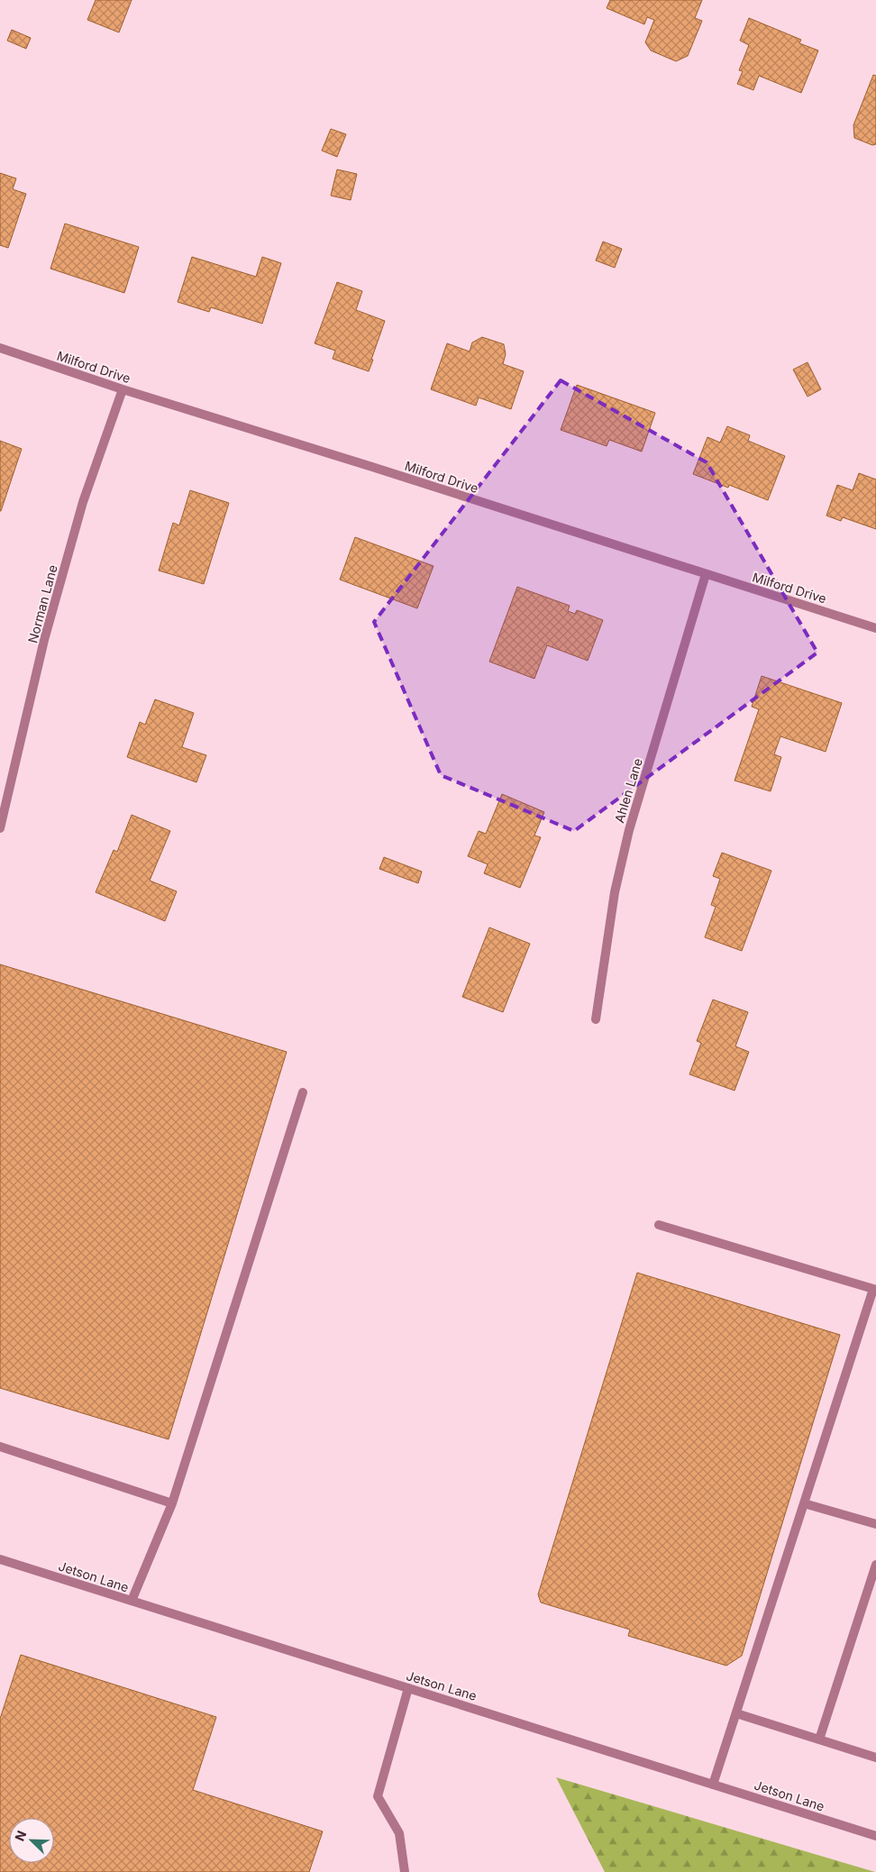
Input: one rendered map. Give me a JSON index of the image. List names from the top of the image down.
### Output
{
  "streets": {
    "street": [
      "Milford Drive",
      "Norman Lane",
      "Ahlen Lane",
      "Jetson Lane"
    ]
  },
  "crossings": [
    ["Milford Drive", "Norman Lane"],
    ["Milford Drive", "Ahlen Lane"]
  ],
  "north": "top left"
}
